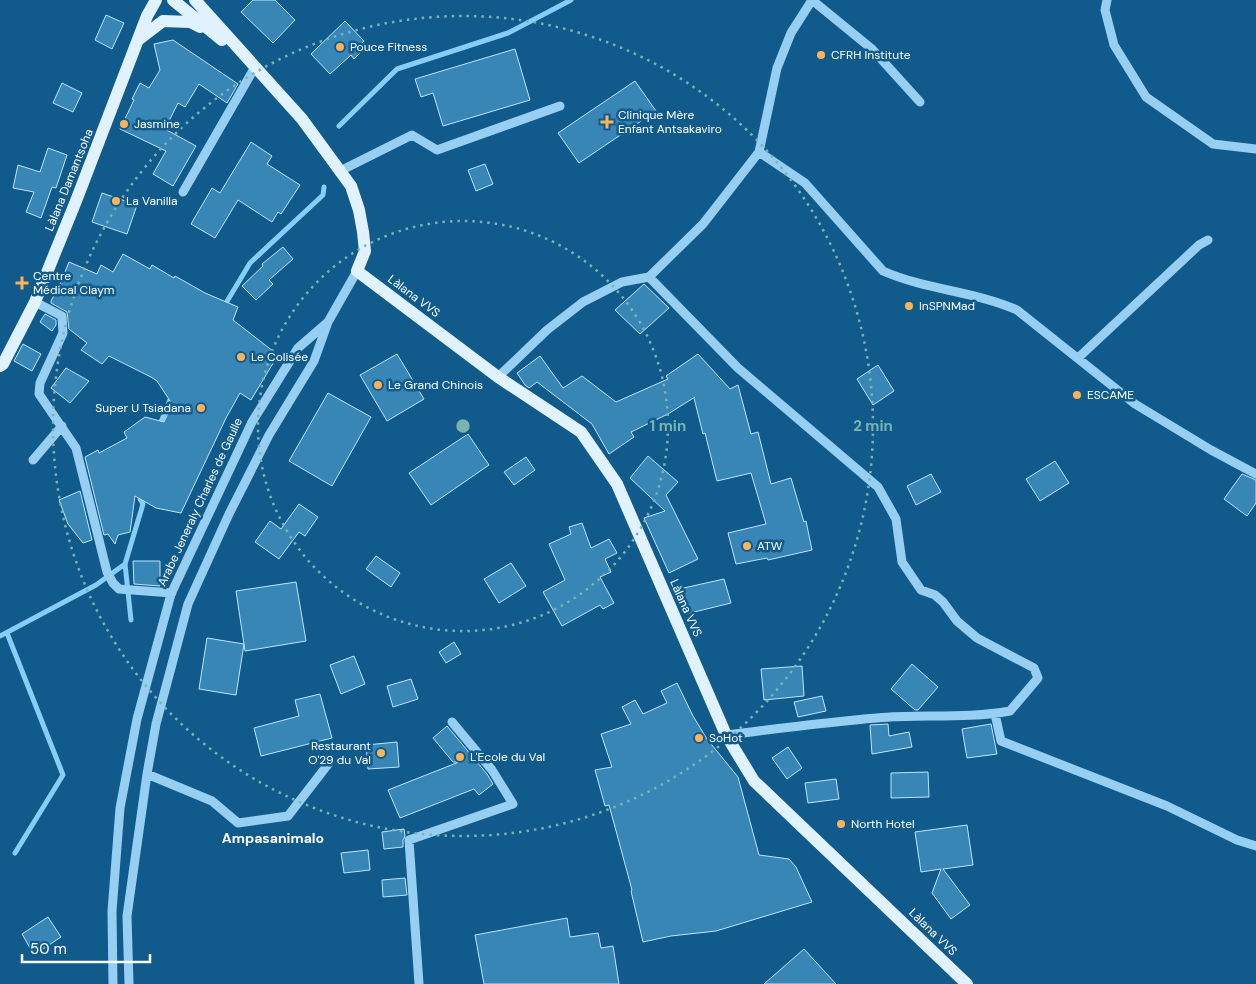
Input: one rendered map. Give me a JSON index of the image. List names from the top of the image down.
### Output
{
  "streets": {
    "main road": ["Làlana Damantsoha", "Làlana VVS", "Arabe Jeneraly Charles de Gaulle"]
  },
  "crossings": [
    ["Làlana VVS", "Arabe Jeneraly Charles de Gaulle"]
  ],
  "districts": ["Ampasanimalo"],
  "places": {
    "other": [
      "Pouce Fitness",
      "CFRH Institute",
      "Jasmine",
      "La Vanilla",
      "InSPNMad",
      "Le Colisée",
      "Le Grand Chinois",
      "ESCAME",
      "Super U Tsiadana",
      "ATW",
      "SoHot",
      "Restaurant O'29 du Val",
      "L'Ecole du Val",
      "North Hotel"
    ],
    "health": ["Clinique Mère Enfant Antsakaviro", "Centre Médical Claym"]
  },
  "scale_bar": "50 m",
  "rings": ["1 min", "2 min"]
}
